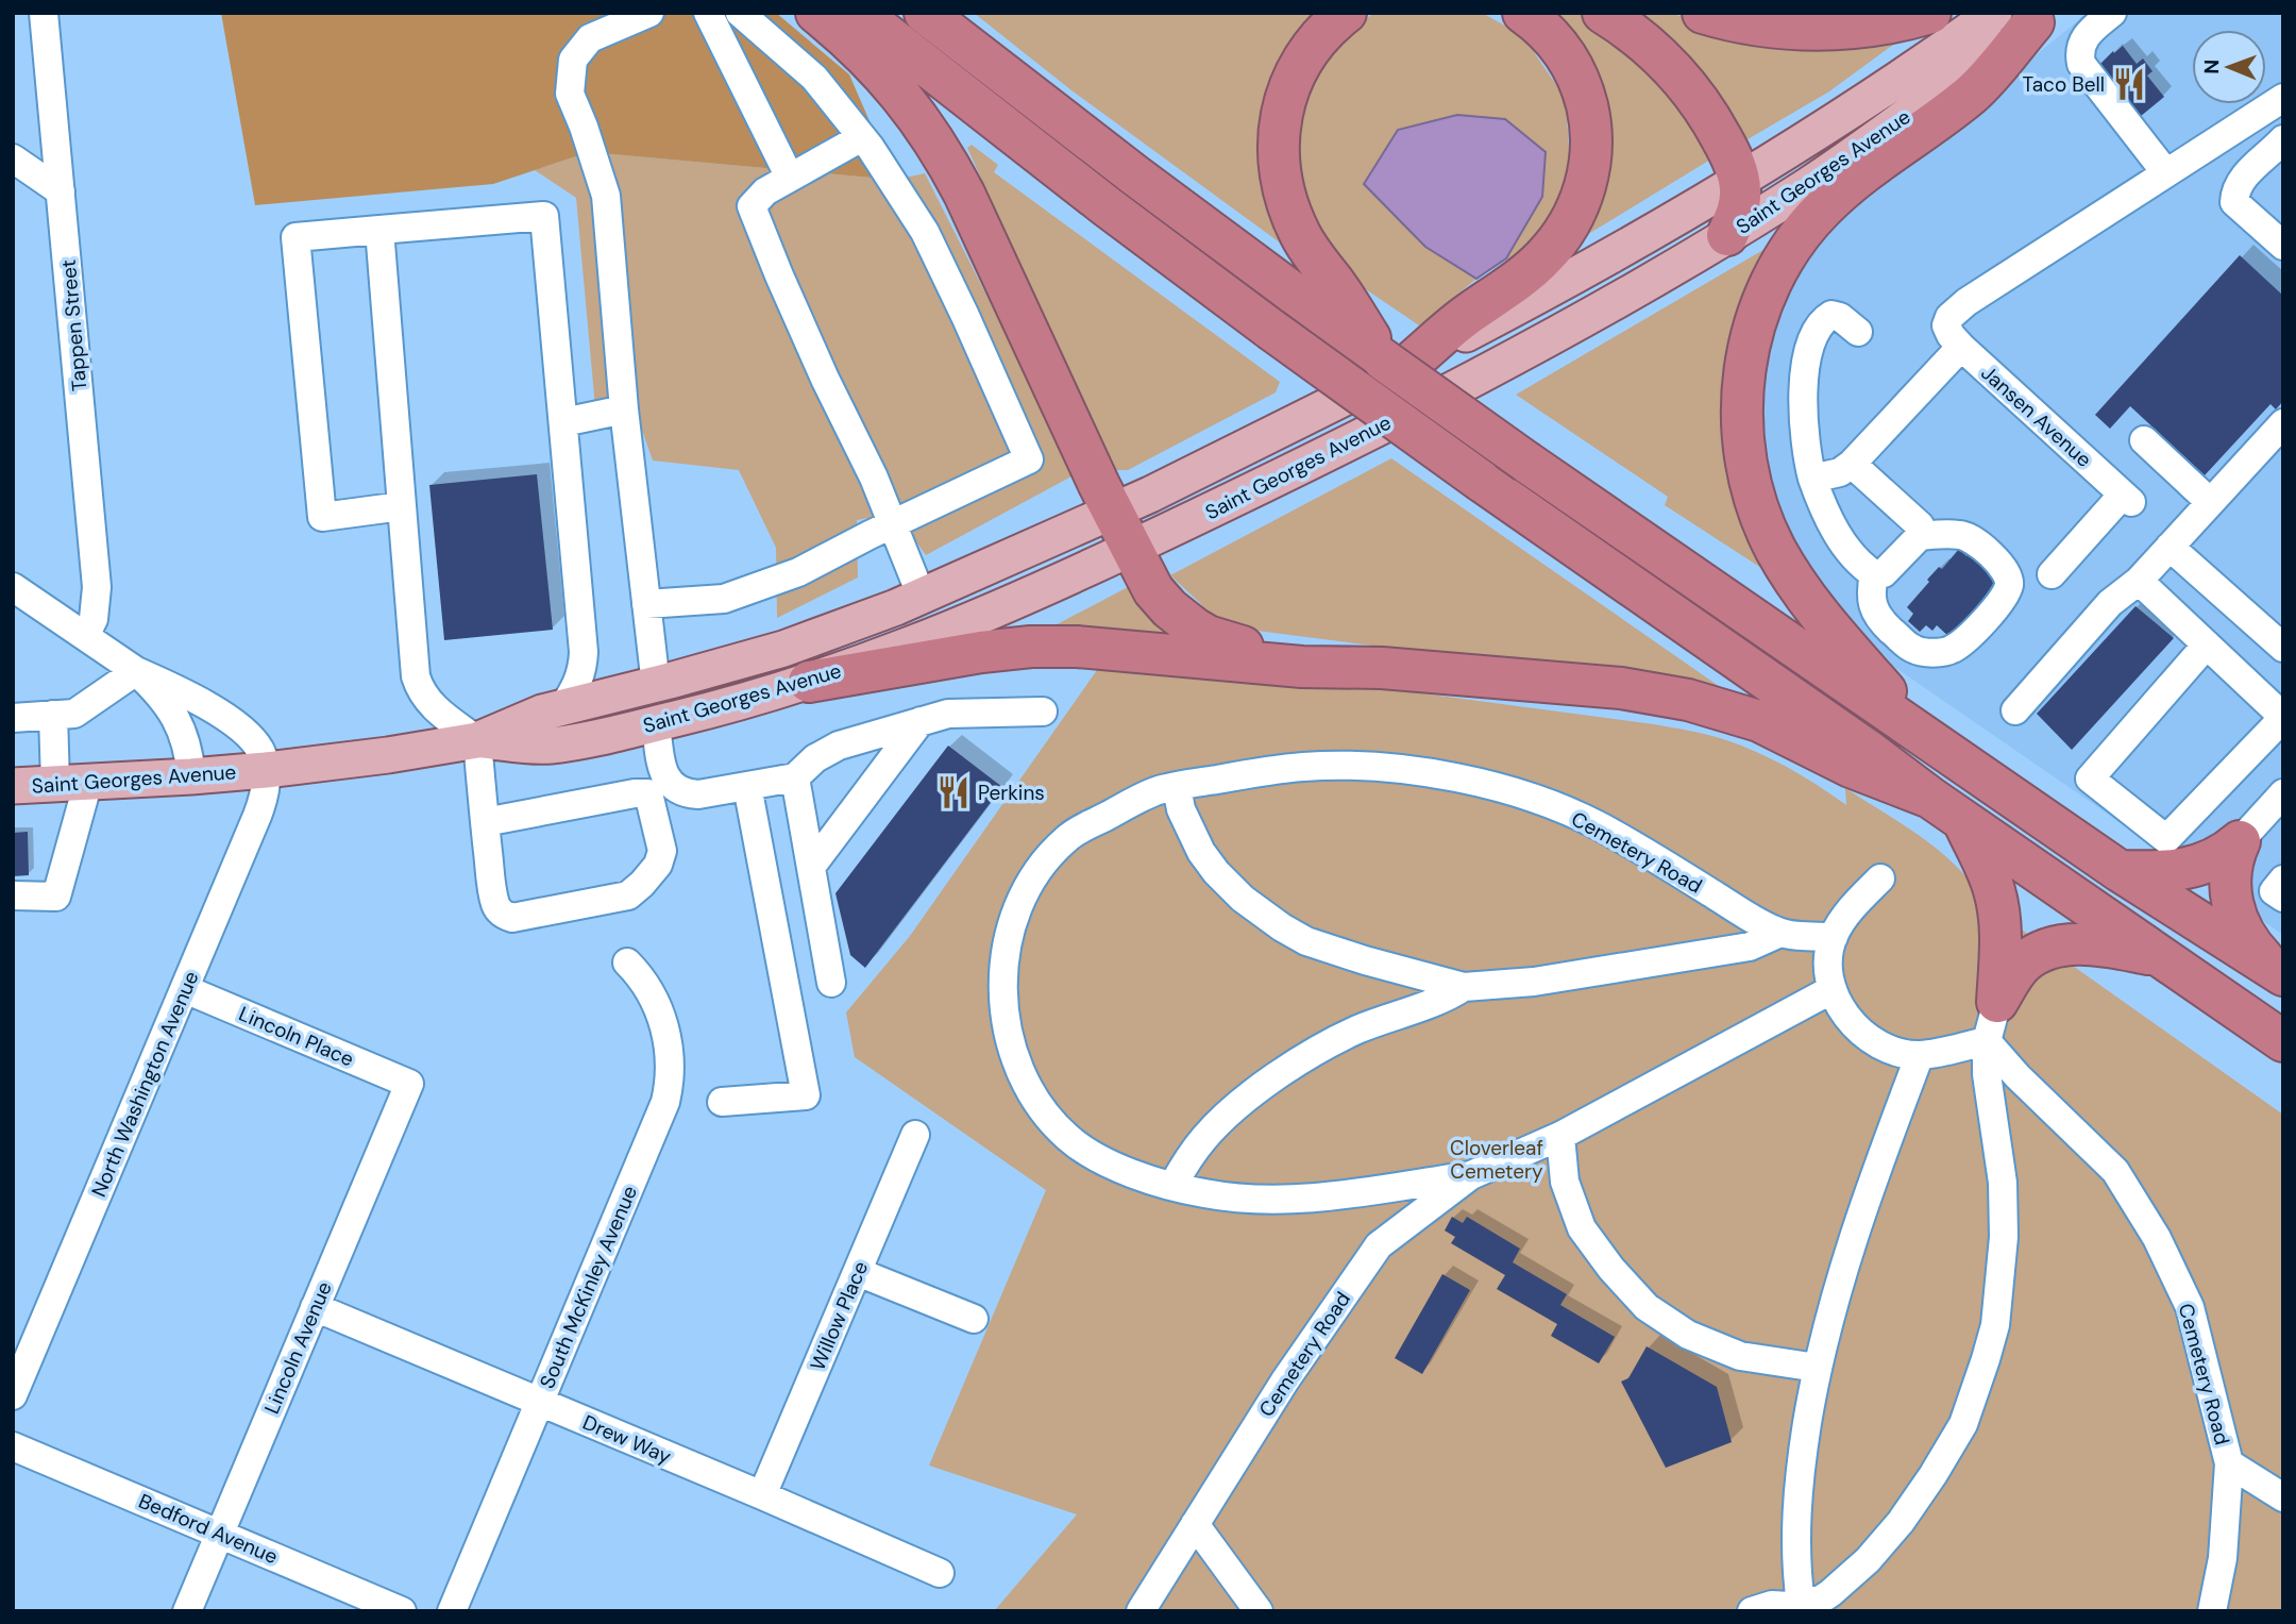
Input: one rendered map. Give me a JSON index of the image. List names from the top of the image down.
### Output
{
  "streets": {
    "main road": ["Saint Georges Avenue"],
    "street": [
      "Tappen Street",
      "Jansen Avenue",
      "Cemetery Road",
      "Lincoln Place",
      "North Washington Avenue",
      "South McKinley Avenue",
      "Willow Place",
      "Lincoln Avenue",
      "Drew Way",
      "Bedford Avenue"
    ]
  },
  "crossings": [
    ["Saint Georges Avenue", "North Washington Avenue"],
    ["Lincoln Place", "North Washington Avenue"],
    ["Lincoln Place", "Lincoln Avenue"],
    ["South McKinley Avenue", "Drew Way"],
    ["Willow Place", "Drew Way"],
    ["Lincoln Avenue", "Drew Way"],
    ["Lincoln Avenue", "Bedford Avenue"]
  ],
  "parks": ["Cloverleaf Cemetery"],
  "places": {
    "restaurant": ["Taco Bell", "Perkins"]
  },
  "north": "left"
}
